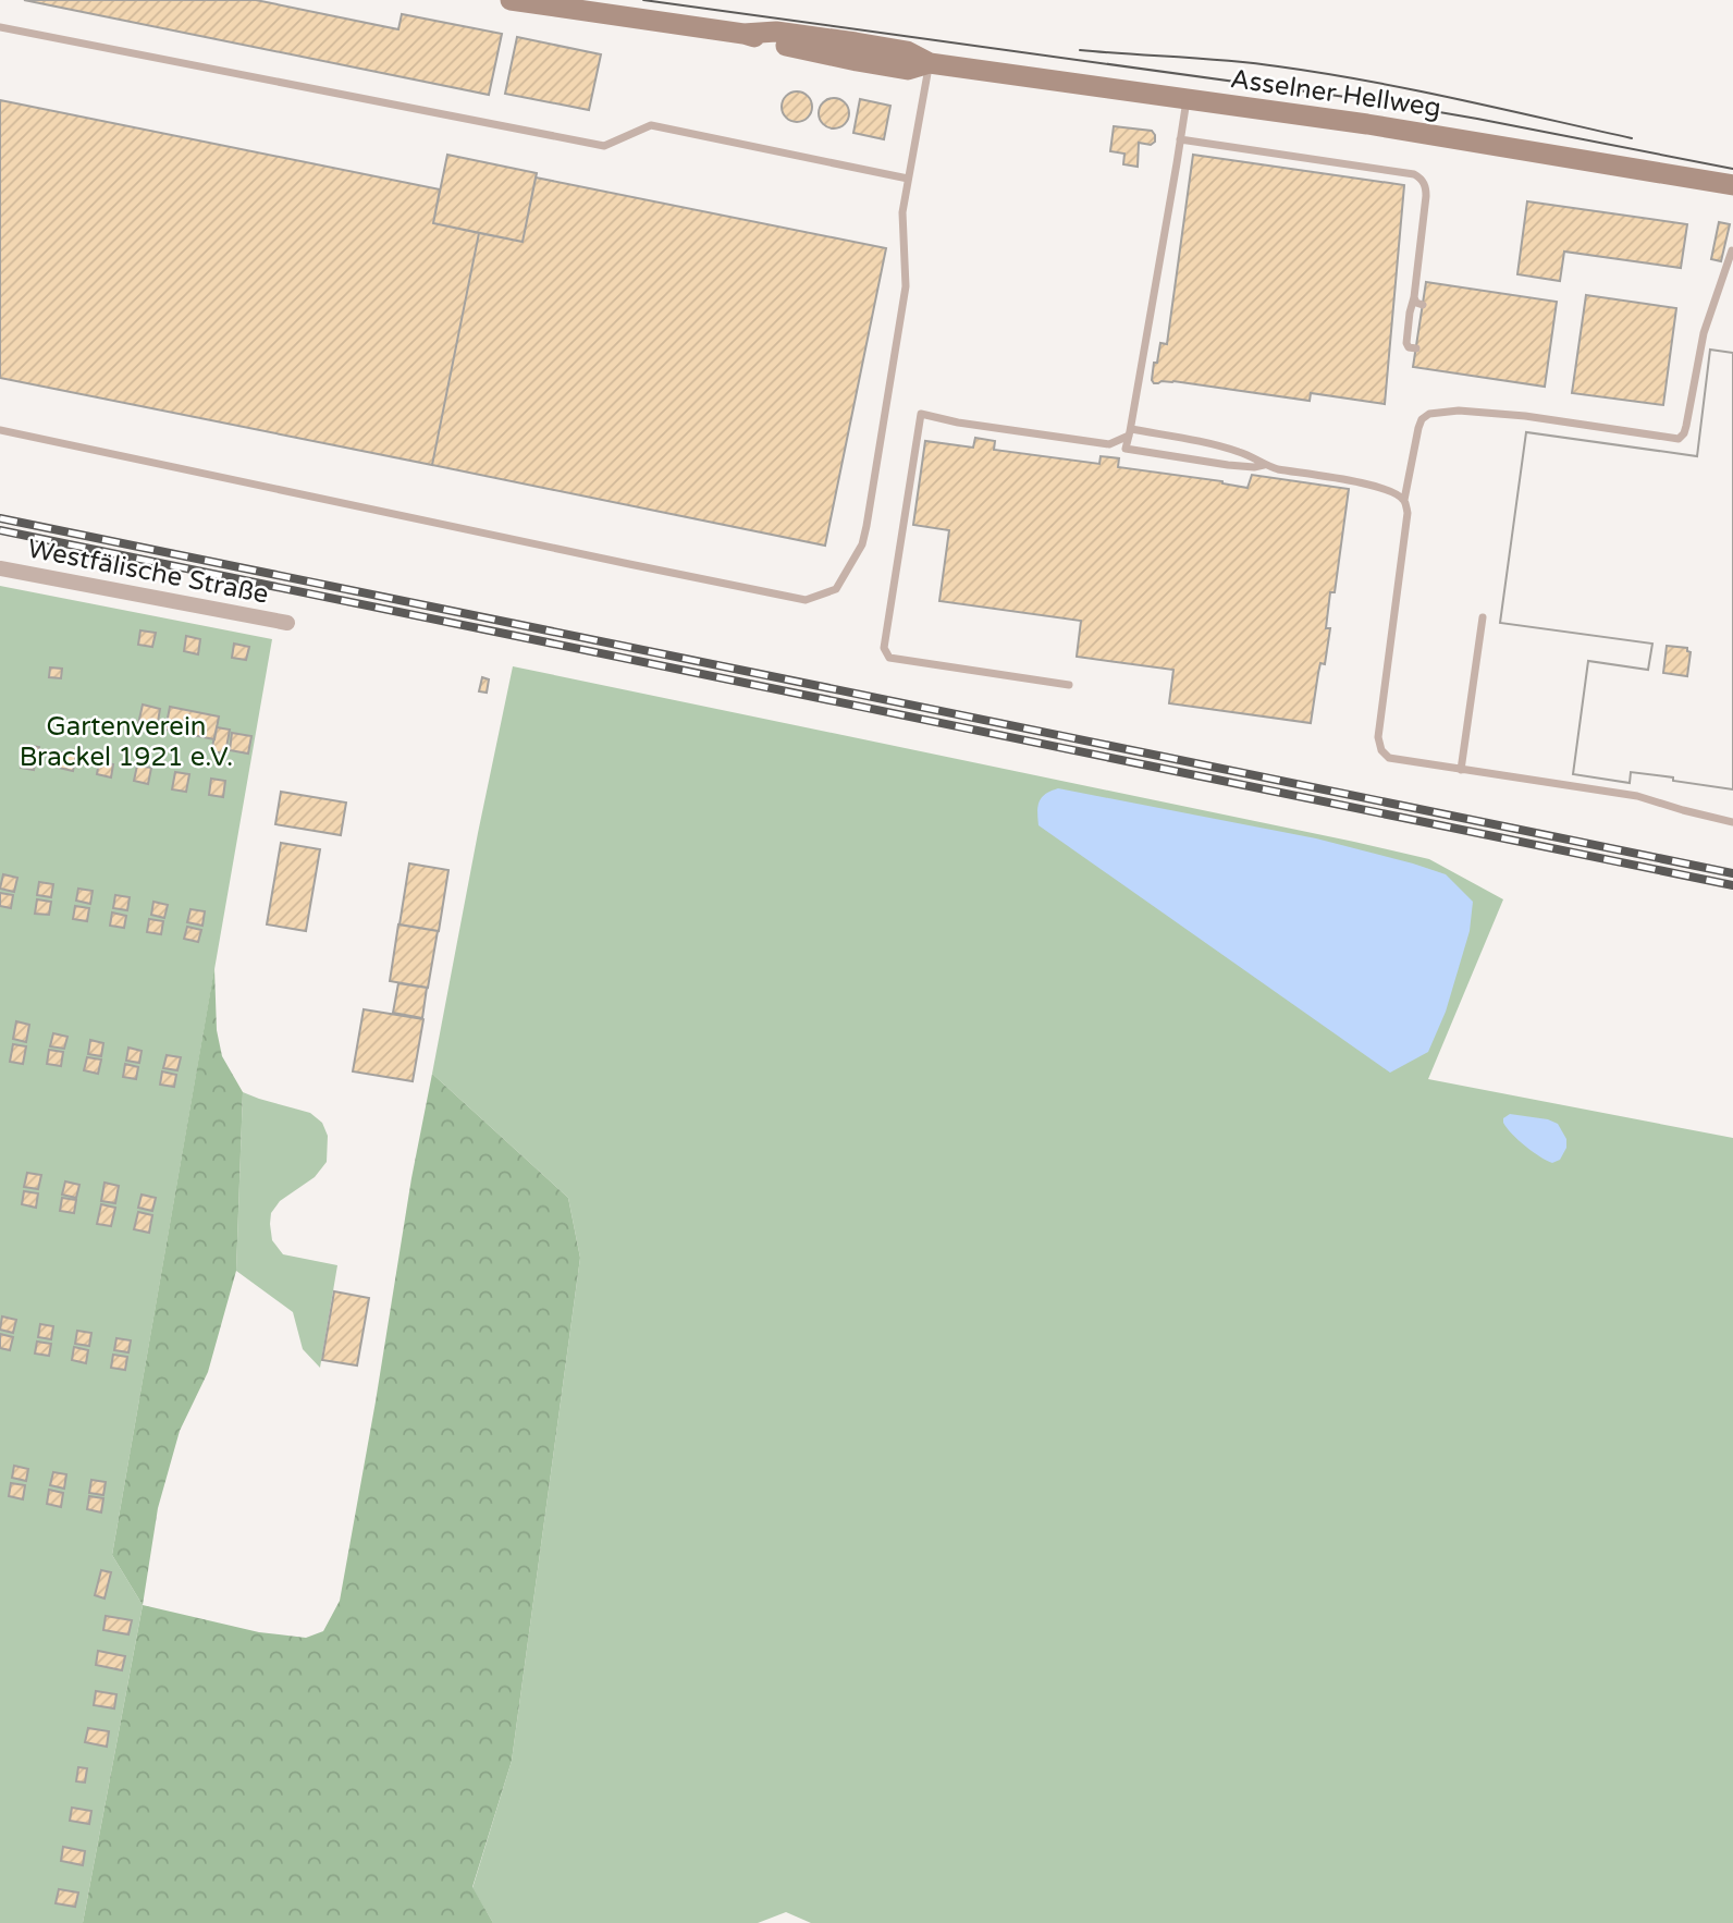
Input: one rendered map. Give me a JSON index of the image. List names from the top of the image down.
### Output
{
  "streets": {
    "main road": ["Asselner Hellweg"],
    "street": ["Westfälische Straße"]
  },
  "parks": ["Gartenverein Brackel 1921 e.V."]
}
